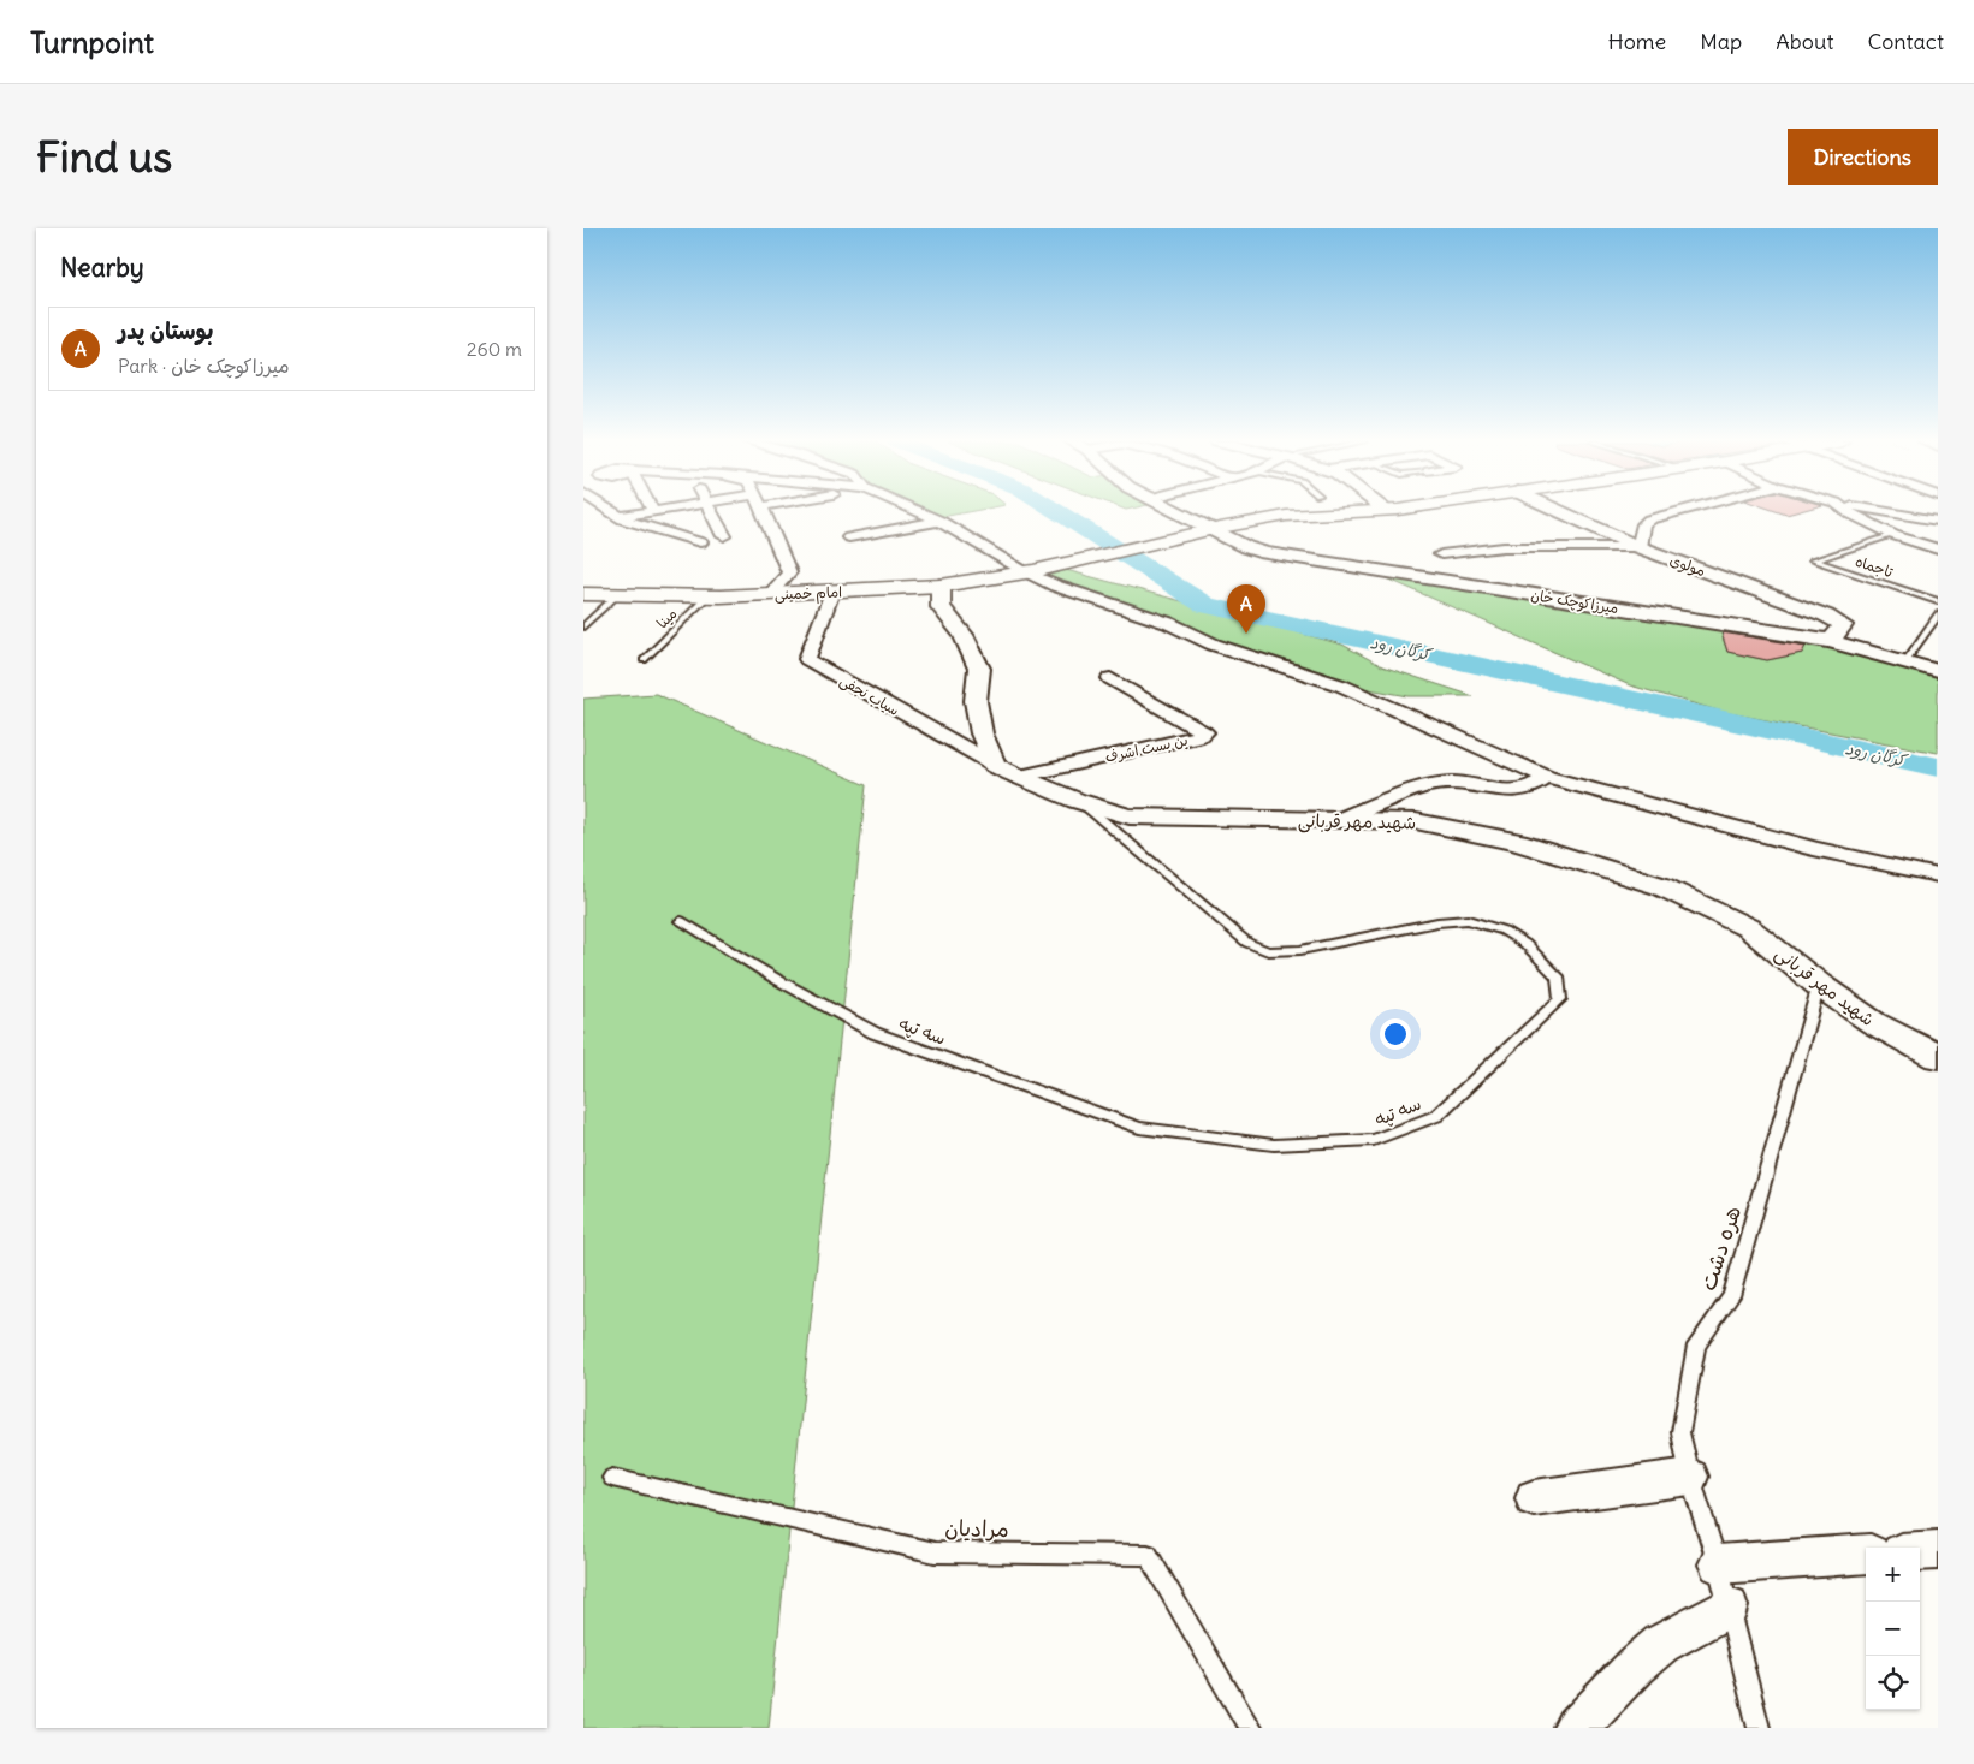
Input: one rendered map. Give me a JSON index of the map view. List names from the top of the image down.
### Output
{
  "streets": {
    "main road": ["امام خمینی"],
    "street": [
      "مولوی",
      "میرزاکوچک خان",
      "سیاب نجفی",
      "بن بست اشرف",
      "شهید مهر قربانی"
    ],
    "lane": [
      "تاجماه",
      "مینا",
      "سه تپه",
      "هره دشت",
      "مرادیان"
    ]
  },
  "crossings": [
    ["مولوی", "میرزاکوچک خان"],
    ["امام خمینی", "میرزاکوچک خان"],
    ["امام خمینی", "مینا"],
    ["امام خمینی", "سیاب نجفی"],
    ["سیاب نجفی", "بن بست اشرف"],
    ["سیاب نجفی", "شهید مهر قربانی"],
    ["بن بست اشرف", "شهید مهر قربانی"],
    ["شهید مهر قربانی", "سه تپه"],
    ["شهید مهر قربانی", "هره دشت"]
  ],
  "water": ["کرگان رود"],
  "page": {
    "header": "Turnpoint",
    "nav": [
      "Home",
      "Map",
      "About",
      "Contact"
    ],
    "buttons": "Directions",
    "title": "Find us",
    "heading": "Nearby",
    "list": [
      {
        "mark": "A",
        "name": "بوستان پدر",
        "note": "Park · میرزاکوچک خان",
        "value": "260 m"
      }
    ],
    "pins": "A",
    "map_buttons": ["+", "−"]
  }
}
